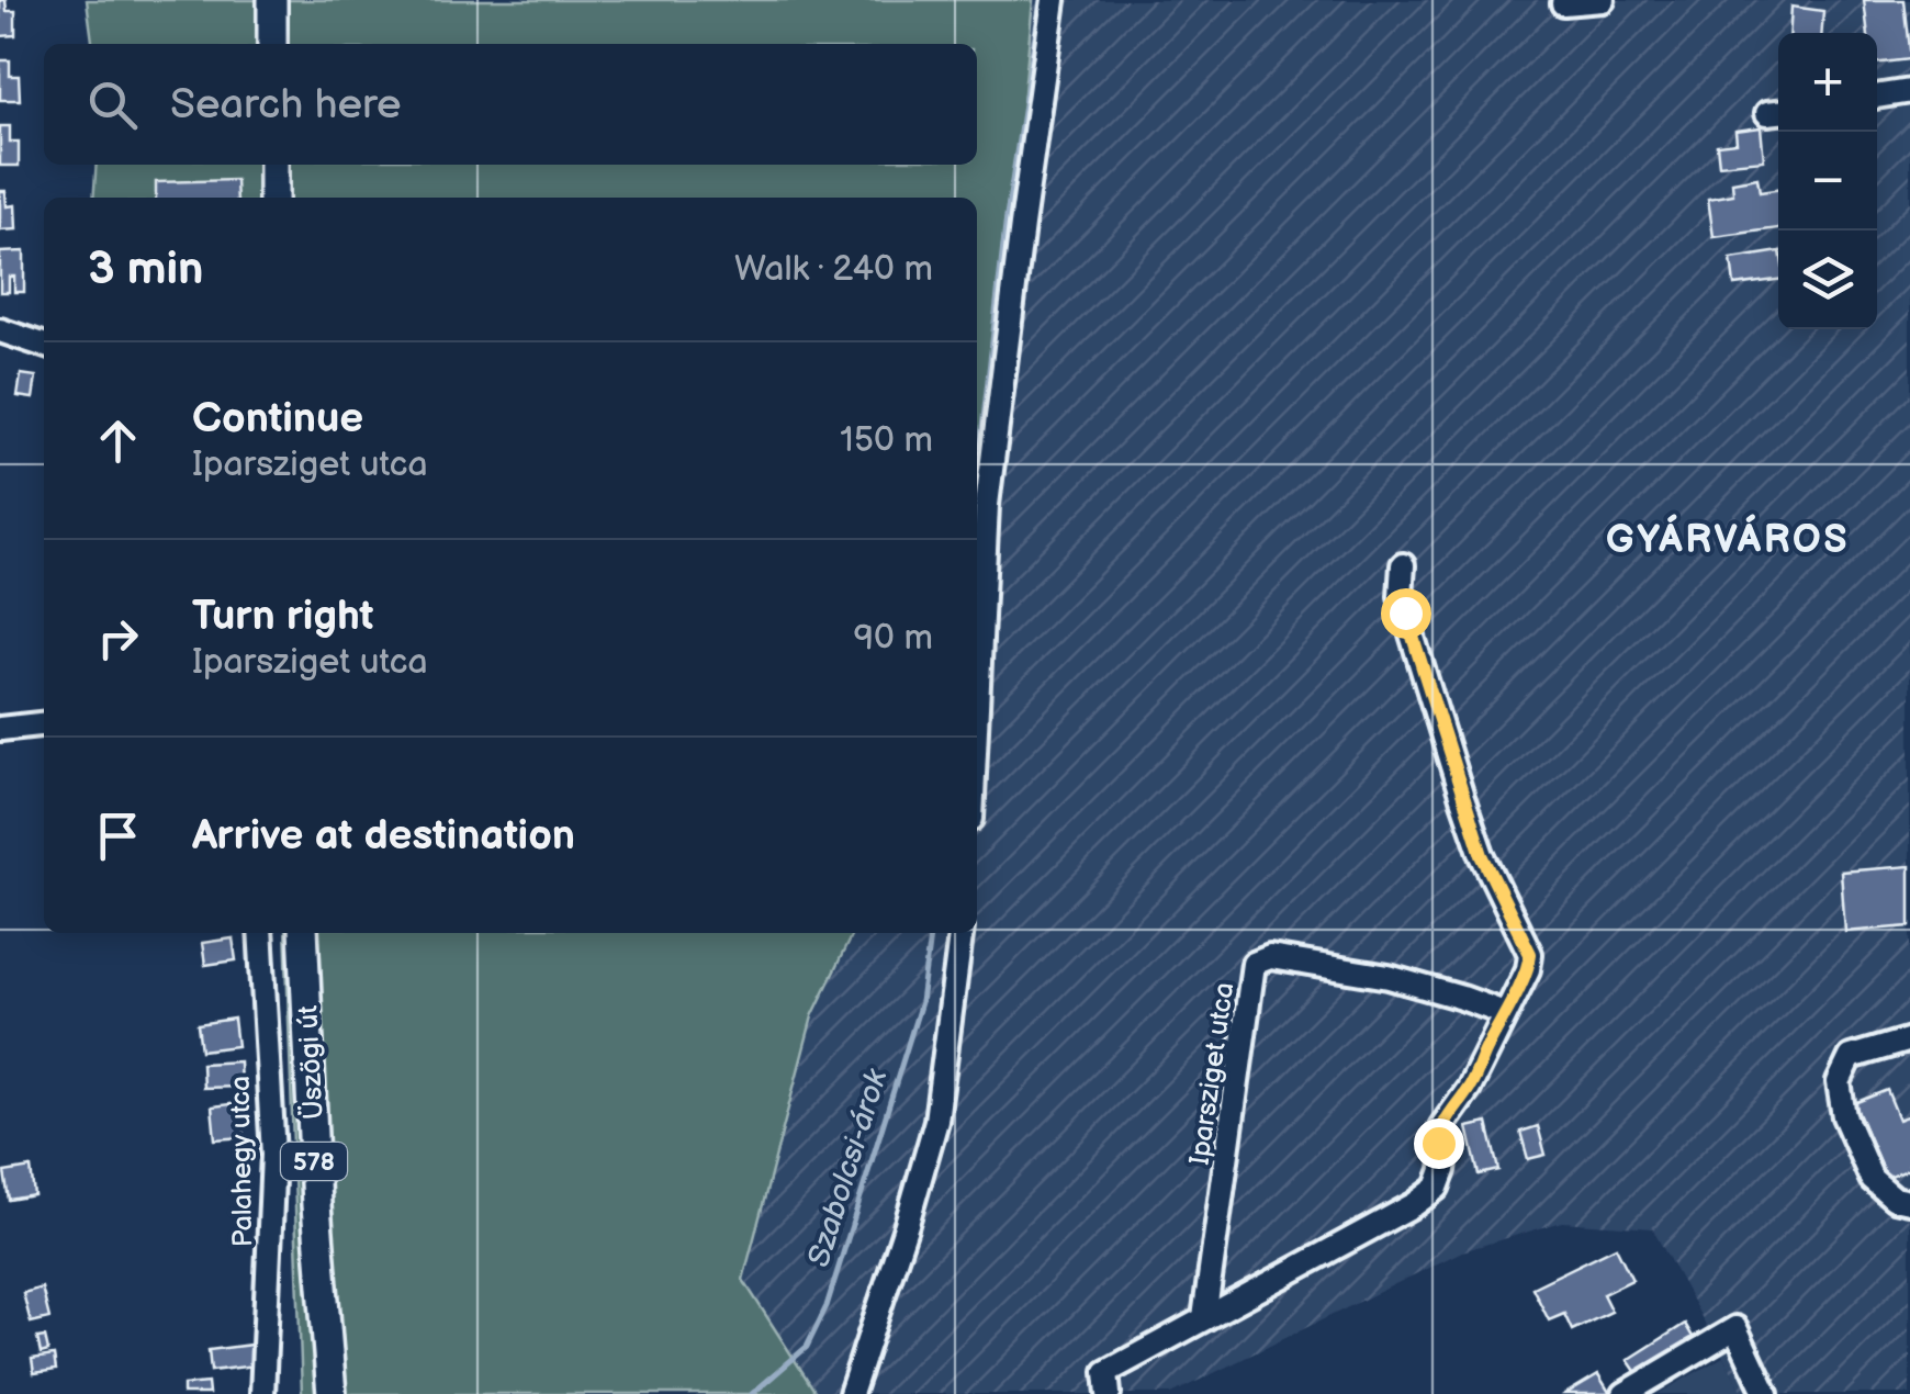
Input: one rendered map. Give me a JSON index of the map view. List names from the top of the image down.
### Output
{
  "streets": {
    "main road": ["Üszögi út", "578"],
    "street": ["Iparsziget utca", "Palahegy utca"]
  },
  "districts": ["GYÁRVÁROS"],
  "water": ["Szabolcsi-árok"],
  "page": {
    "map_buttons": ["+", "−"],
    "search": "Search here",
    "heading": ["3 min", "Walk · 240 m"],
    "list": [
      ["Continue", "Iparsziget utca", "150 m"],
      ["Turn right", "Iparsziget utca", "90 m"],
      "Arrive at destination"
    ]
  }
}
